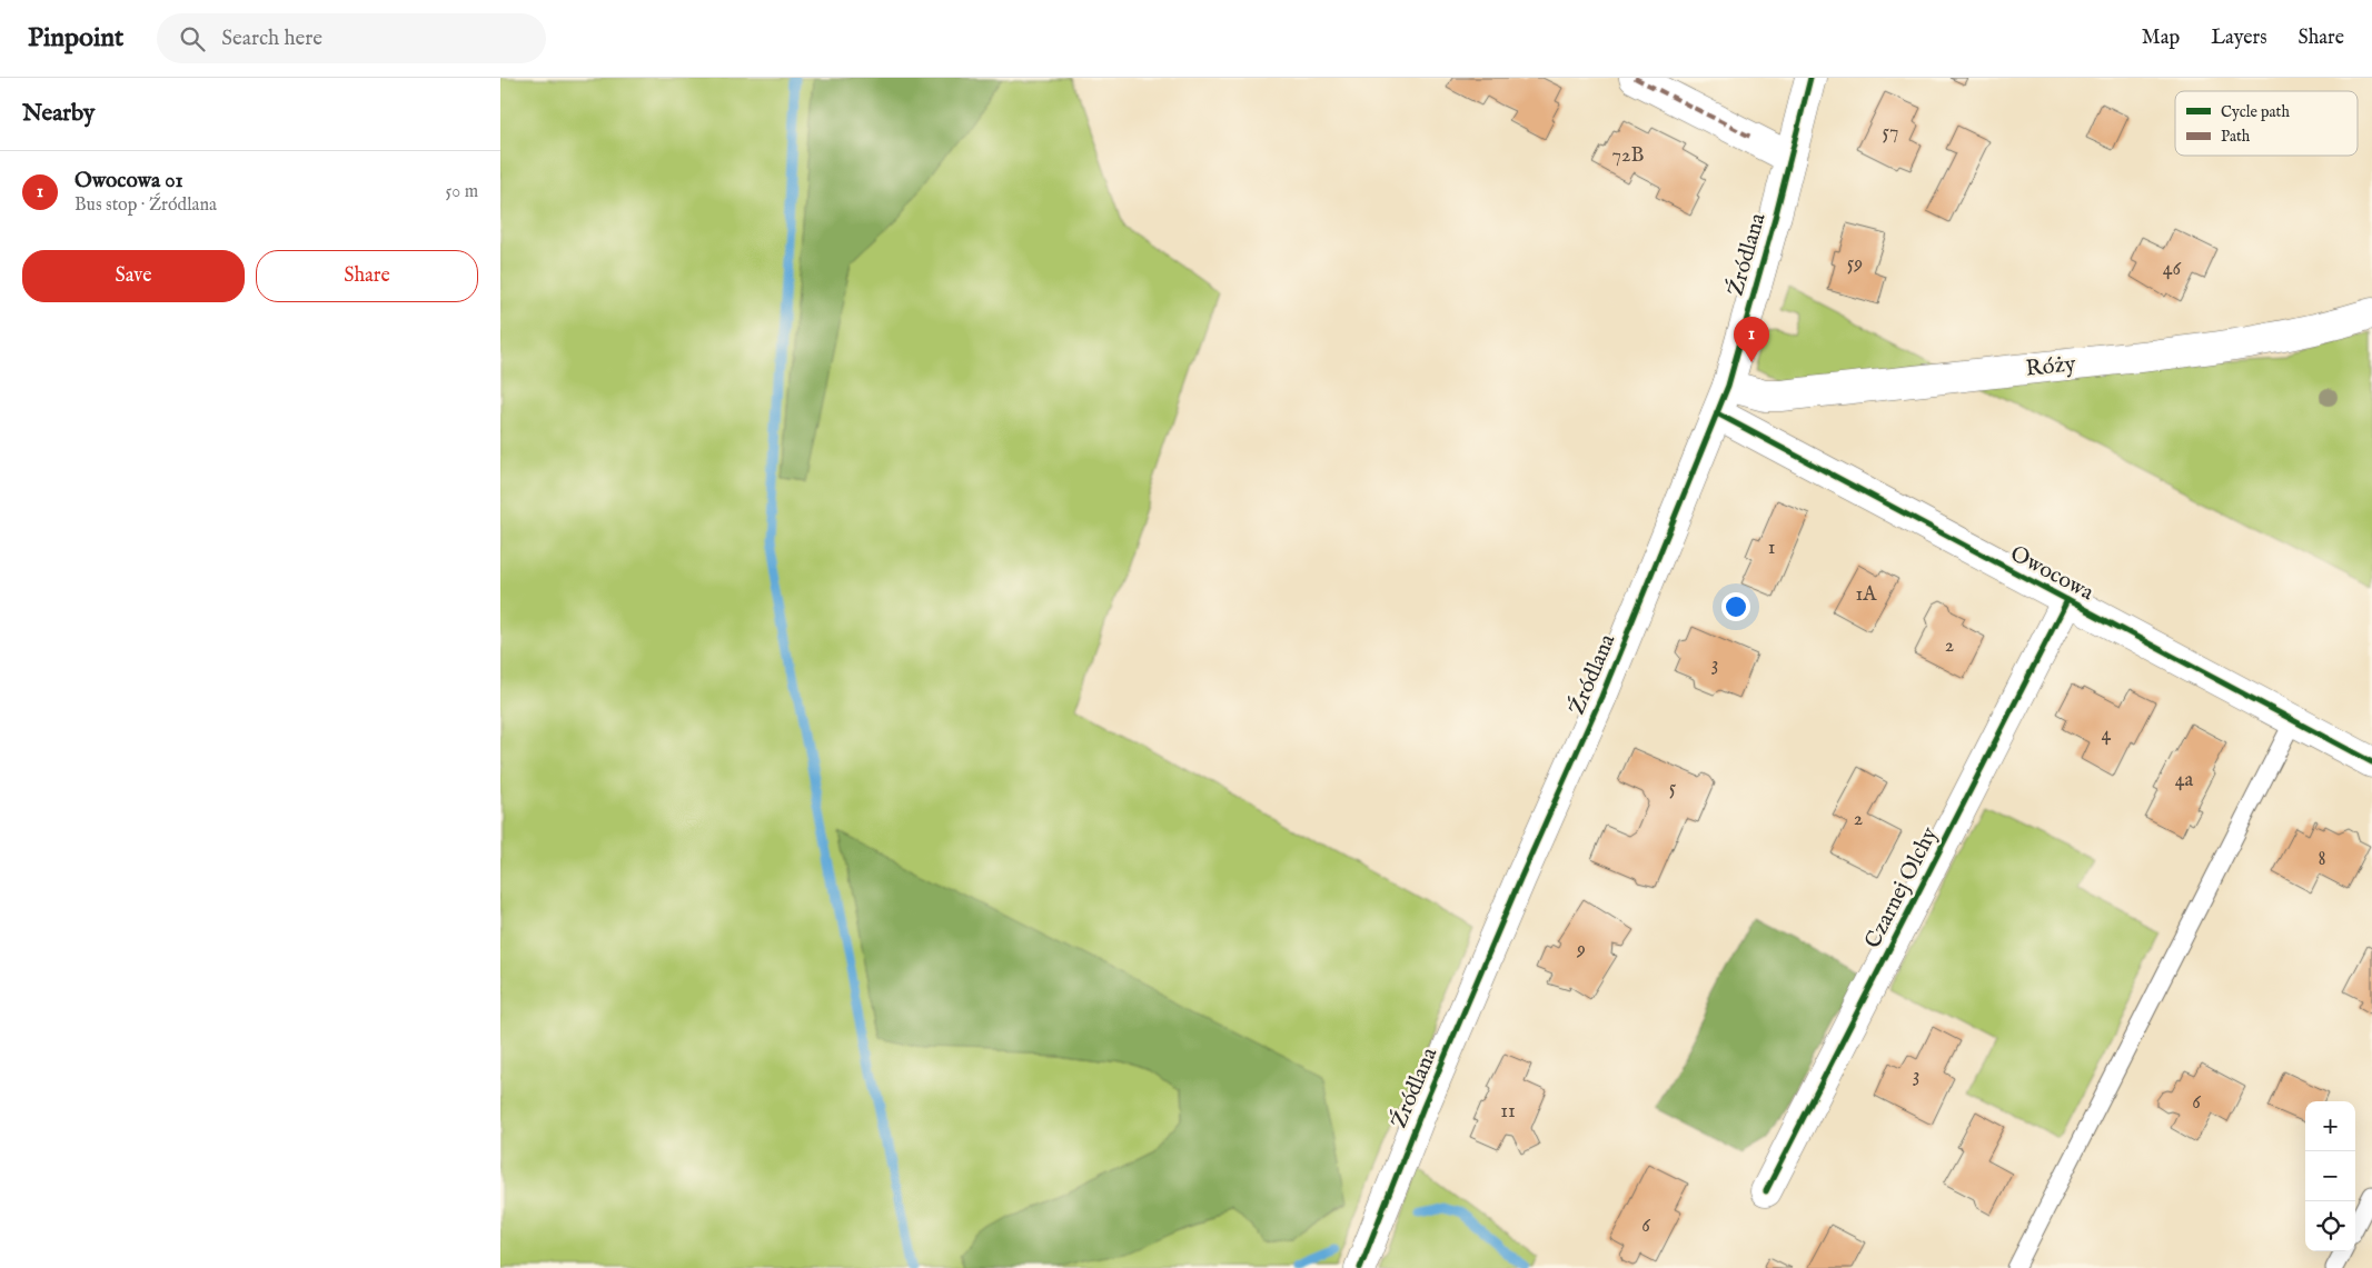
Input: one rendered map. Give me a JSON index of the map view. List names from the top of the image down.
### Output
{
  "streets": {
    "street": [
      "Źródlana",
      "Róży",
      "Owocowa",
      "Czarnej Olchy"
    ]
  },
  "crossings": [
    ["Źródlana", "Róży"],
    ["Źródlana", "Owocowa"],
    ["Owocowa", "Czarnej Olchy"]
  ],
  "house_numbers": [
    "57",
    "72B",
    "59",
    "46",
    "1",
    "1A",
    "2",
    "3",
    "4",
    "4a",
    "5",
    "2",
    "8",
    "9",
    "3",
    "6",
    "11",
    "6"
  ],
  "legend": ["Cycle path", "Path"],
  "page": {
    "header": "Pinpoint",
    "search": "Search here",
    "nav": ["Map", "Layers", "Share"],
    "heading": "Nearby",
    "list": [
      {
        "mark": "1",
        "name": "Owocowa 01",
        "note": "Bus stop · Źródlana",
        "value": "50 m"
      }
    ],
    "buttons": ["Save", "Share"],
    "pins": "1",
    "map_buttons": ["+", "−"]
  }
}
